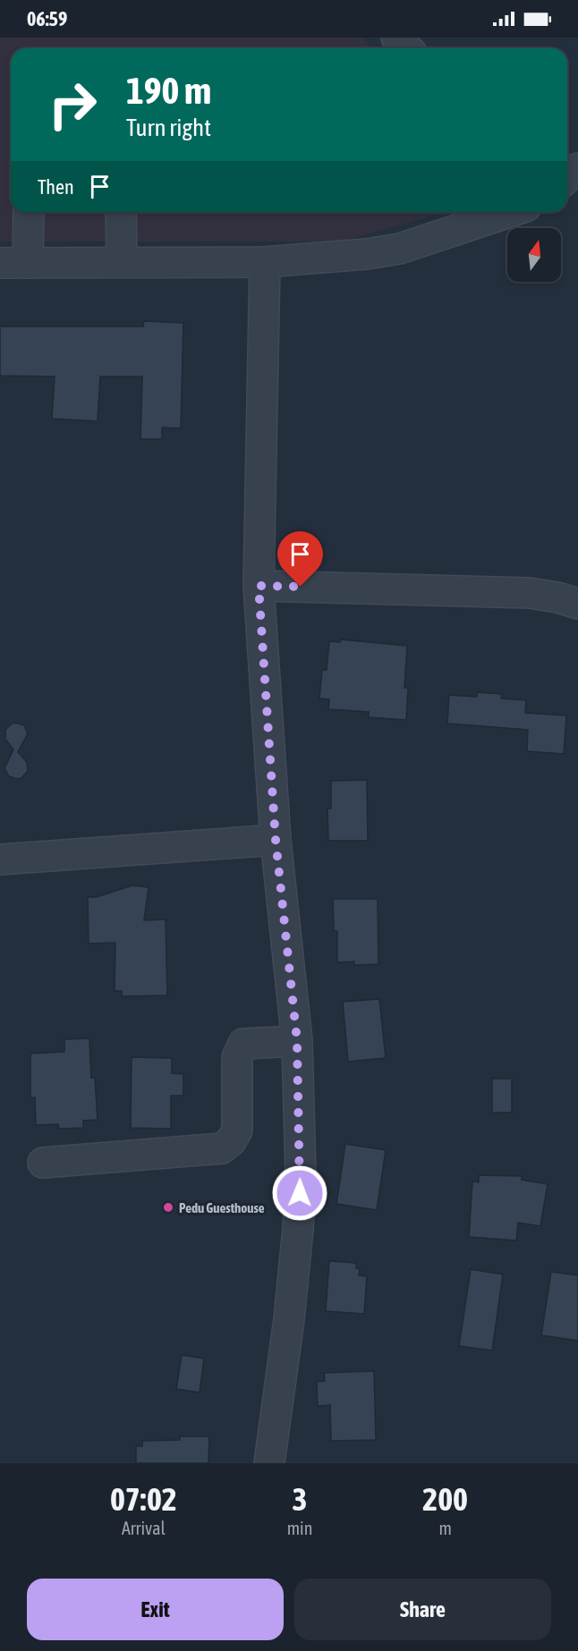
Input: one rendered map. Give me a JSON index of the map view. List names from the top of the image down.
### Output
{
  "places": ["Pedu Guesthouse"],
  "north": "top",
  "page": {
    "status": "06:59",
    "turn": ["190 m", "Turn right"],
    "then": "Then",
    "eta": [
      "07:02",
      "Arrival",
      "3",
      "min",
      "200",
      "m"
    ],
    "buttons": ["Exit", "Share"]
  }
}
